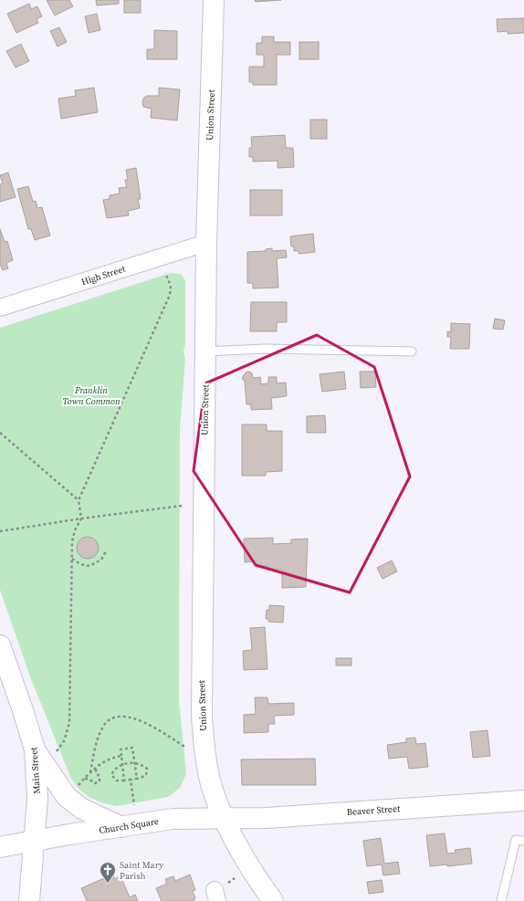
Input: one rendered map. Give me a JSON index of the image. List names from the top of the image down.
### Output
{
  "streets": {
    "main road": [
      "Union Street",
      "Main Street",
      "Beaver Street",
      "Church Square"
    ],
    "street": ["High Street"]
  },
  "crossings": [
    ["Union Street", "High Street"],
    ["Union Street", "Beaver Street"],
    ["Union Street", "Church Square"],
    ["Main Street", "Church Square"],
    ["Beaver Street", "Church Square"]
  ],
  "parks": ["Franklin Town Common"],
  "places": {
    "church": ["Saint Mary Parish"]
  }
}
